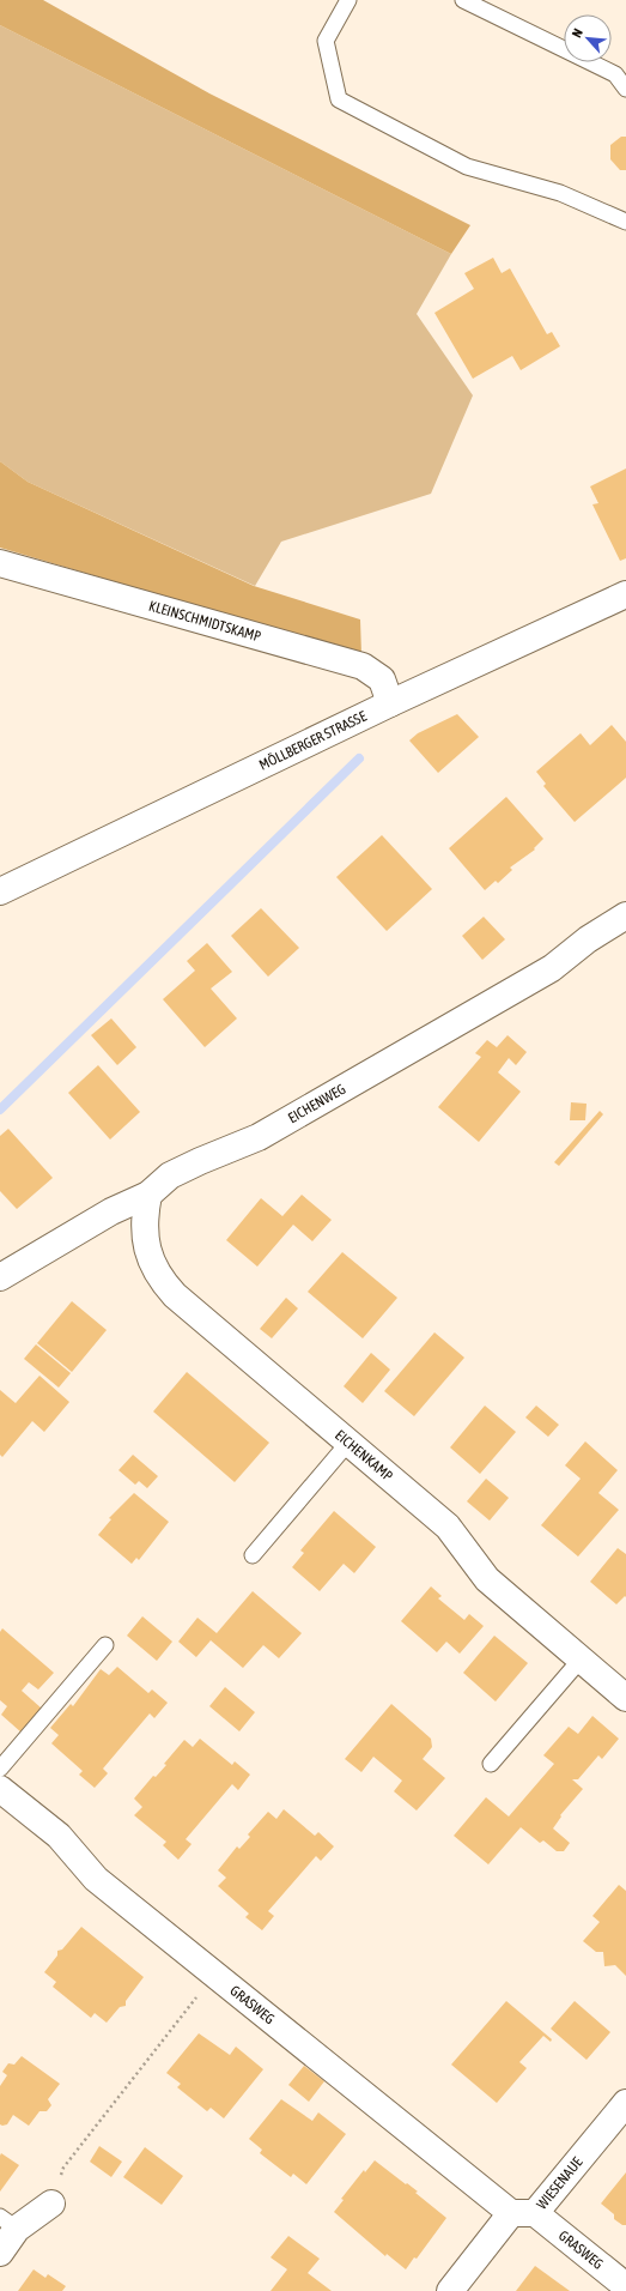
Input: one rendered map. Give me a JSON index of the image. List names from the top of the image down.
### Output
{
  "streets": {
    "street": [
      "KLEINSCHMIDTSKAMP",
      "MÖLLBERGER STRASSE",
      "EICHENWEG",
      "EICHENKAMP",
      "GRASWEG",
      "WIESENAUE"
    ]
  },
  "crossings": [
    ["KLEINSCHMIDTSKAMP", "MÖLLBERGER STRASSE"],
    ["EICHENWEG", "EICHENKAMP"],
    ["GRASWEG", "WIESENAUE"]
  ],
  "north": "top left"
}
